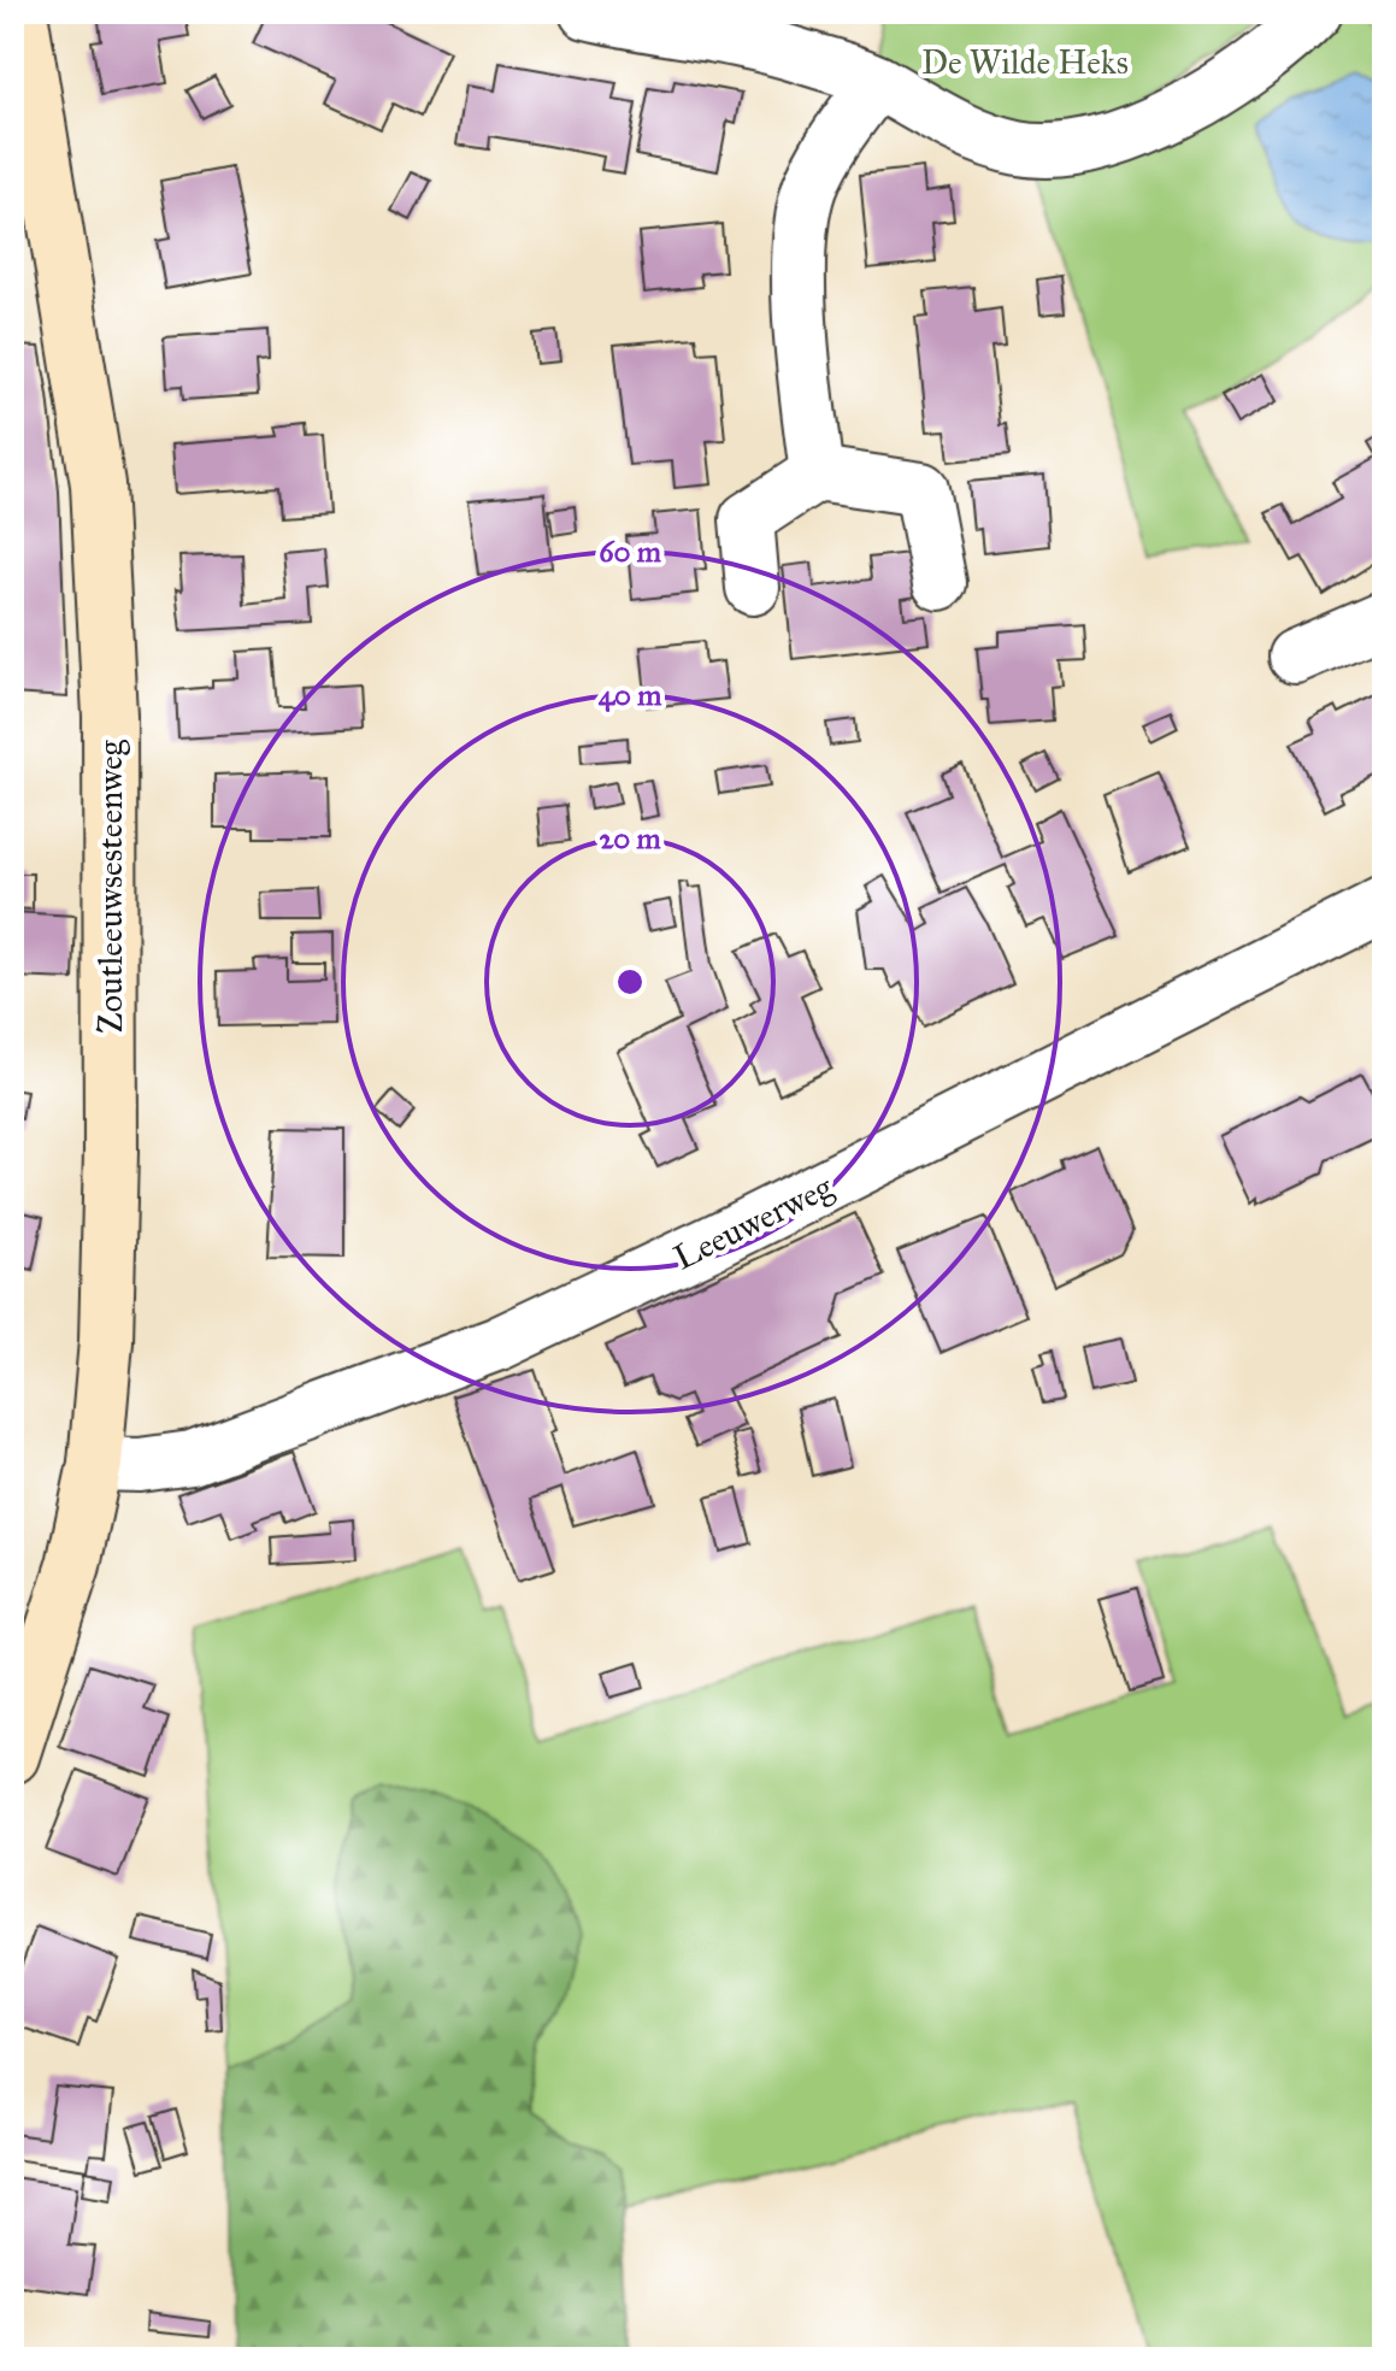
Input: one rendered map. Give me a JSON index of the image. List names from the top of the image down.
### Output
{
  "streets": {
    "street": ["Zoutleeuwsesteenweg", "Leeuwerweg"]
  },
  "crossings": [
    ["Zoutleeuwsesteenweg", "Leeuwerweg"]
  ],
  "parks": ["De Wilde Heks"],
  "rings": ["60 m", "40 m", "20 m"]
}
